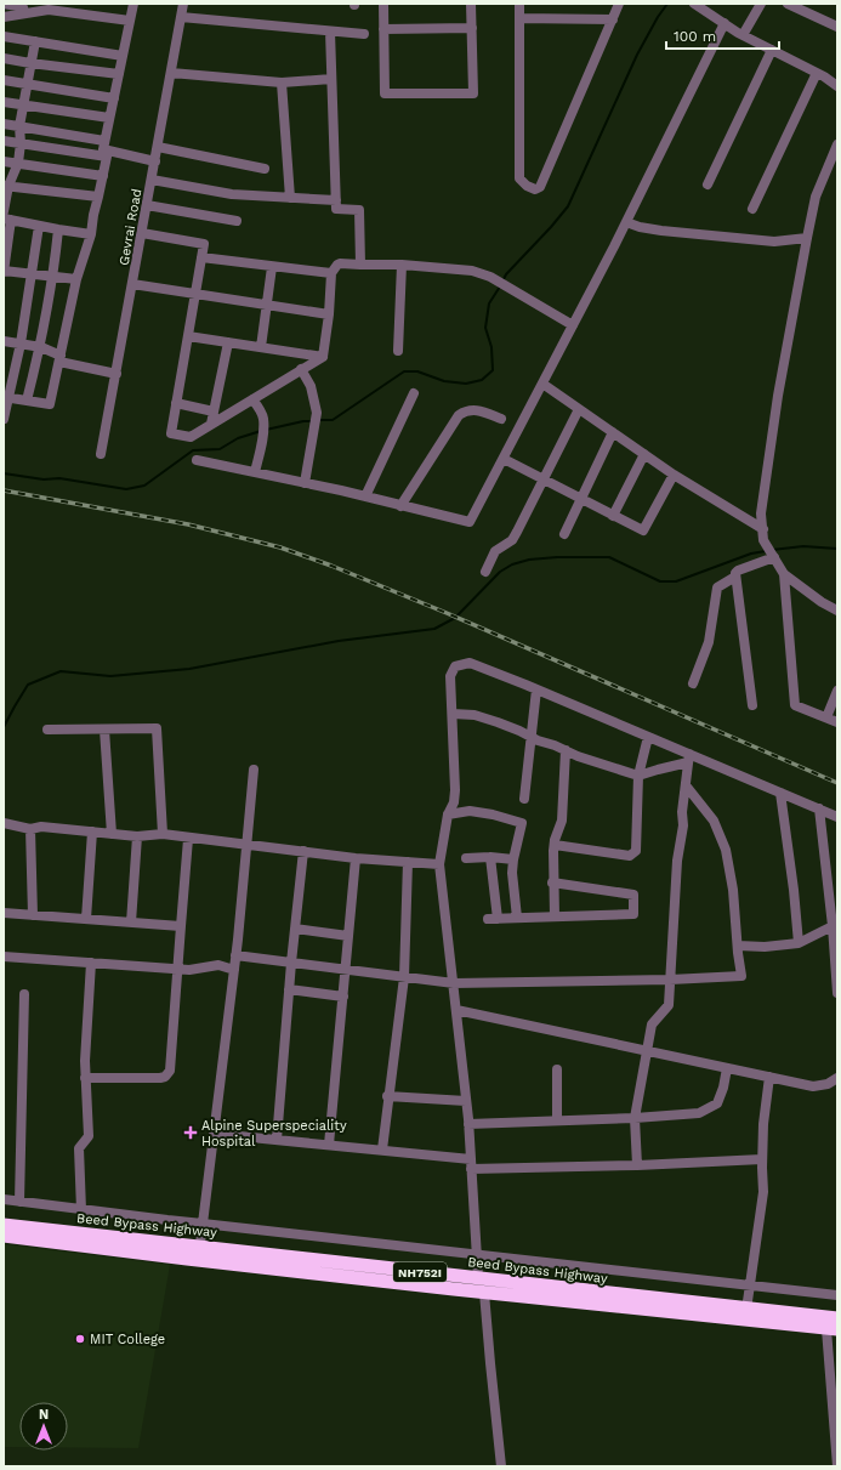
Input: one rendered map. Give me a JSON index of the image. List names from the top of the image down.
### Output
{
  "streets": {
    "highway": ["Beed Bypass Highway", "NH752I"],
    "street": ["Gevrai Road"]
  },
  "places": {
    "health": ["Alpine Superspeciality Hospital"],
    "other": ["MIT College"]
  },
  "scale_bar": "100 m",
  "north": "top"
}
